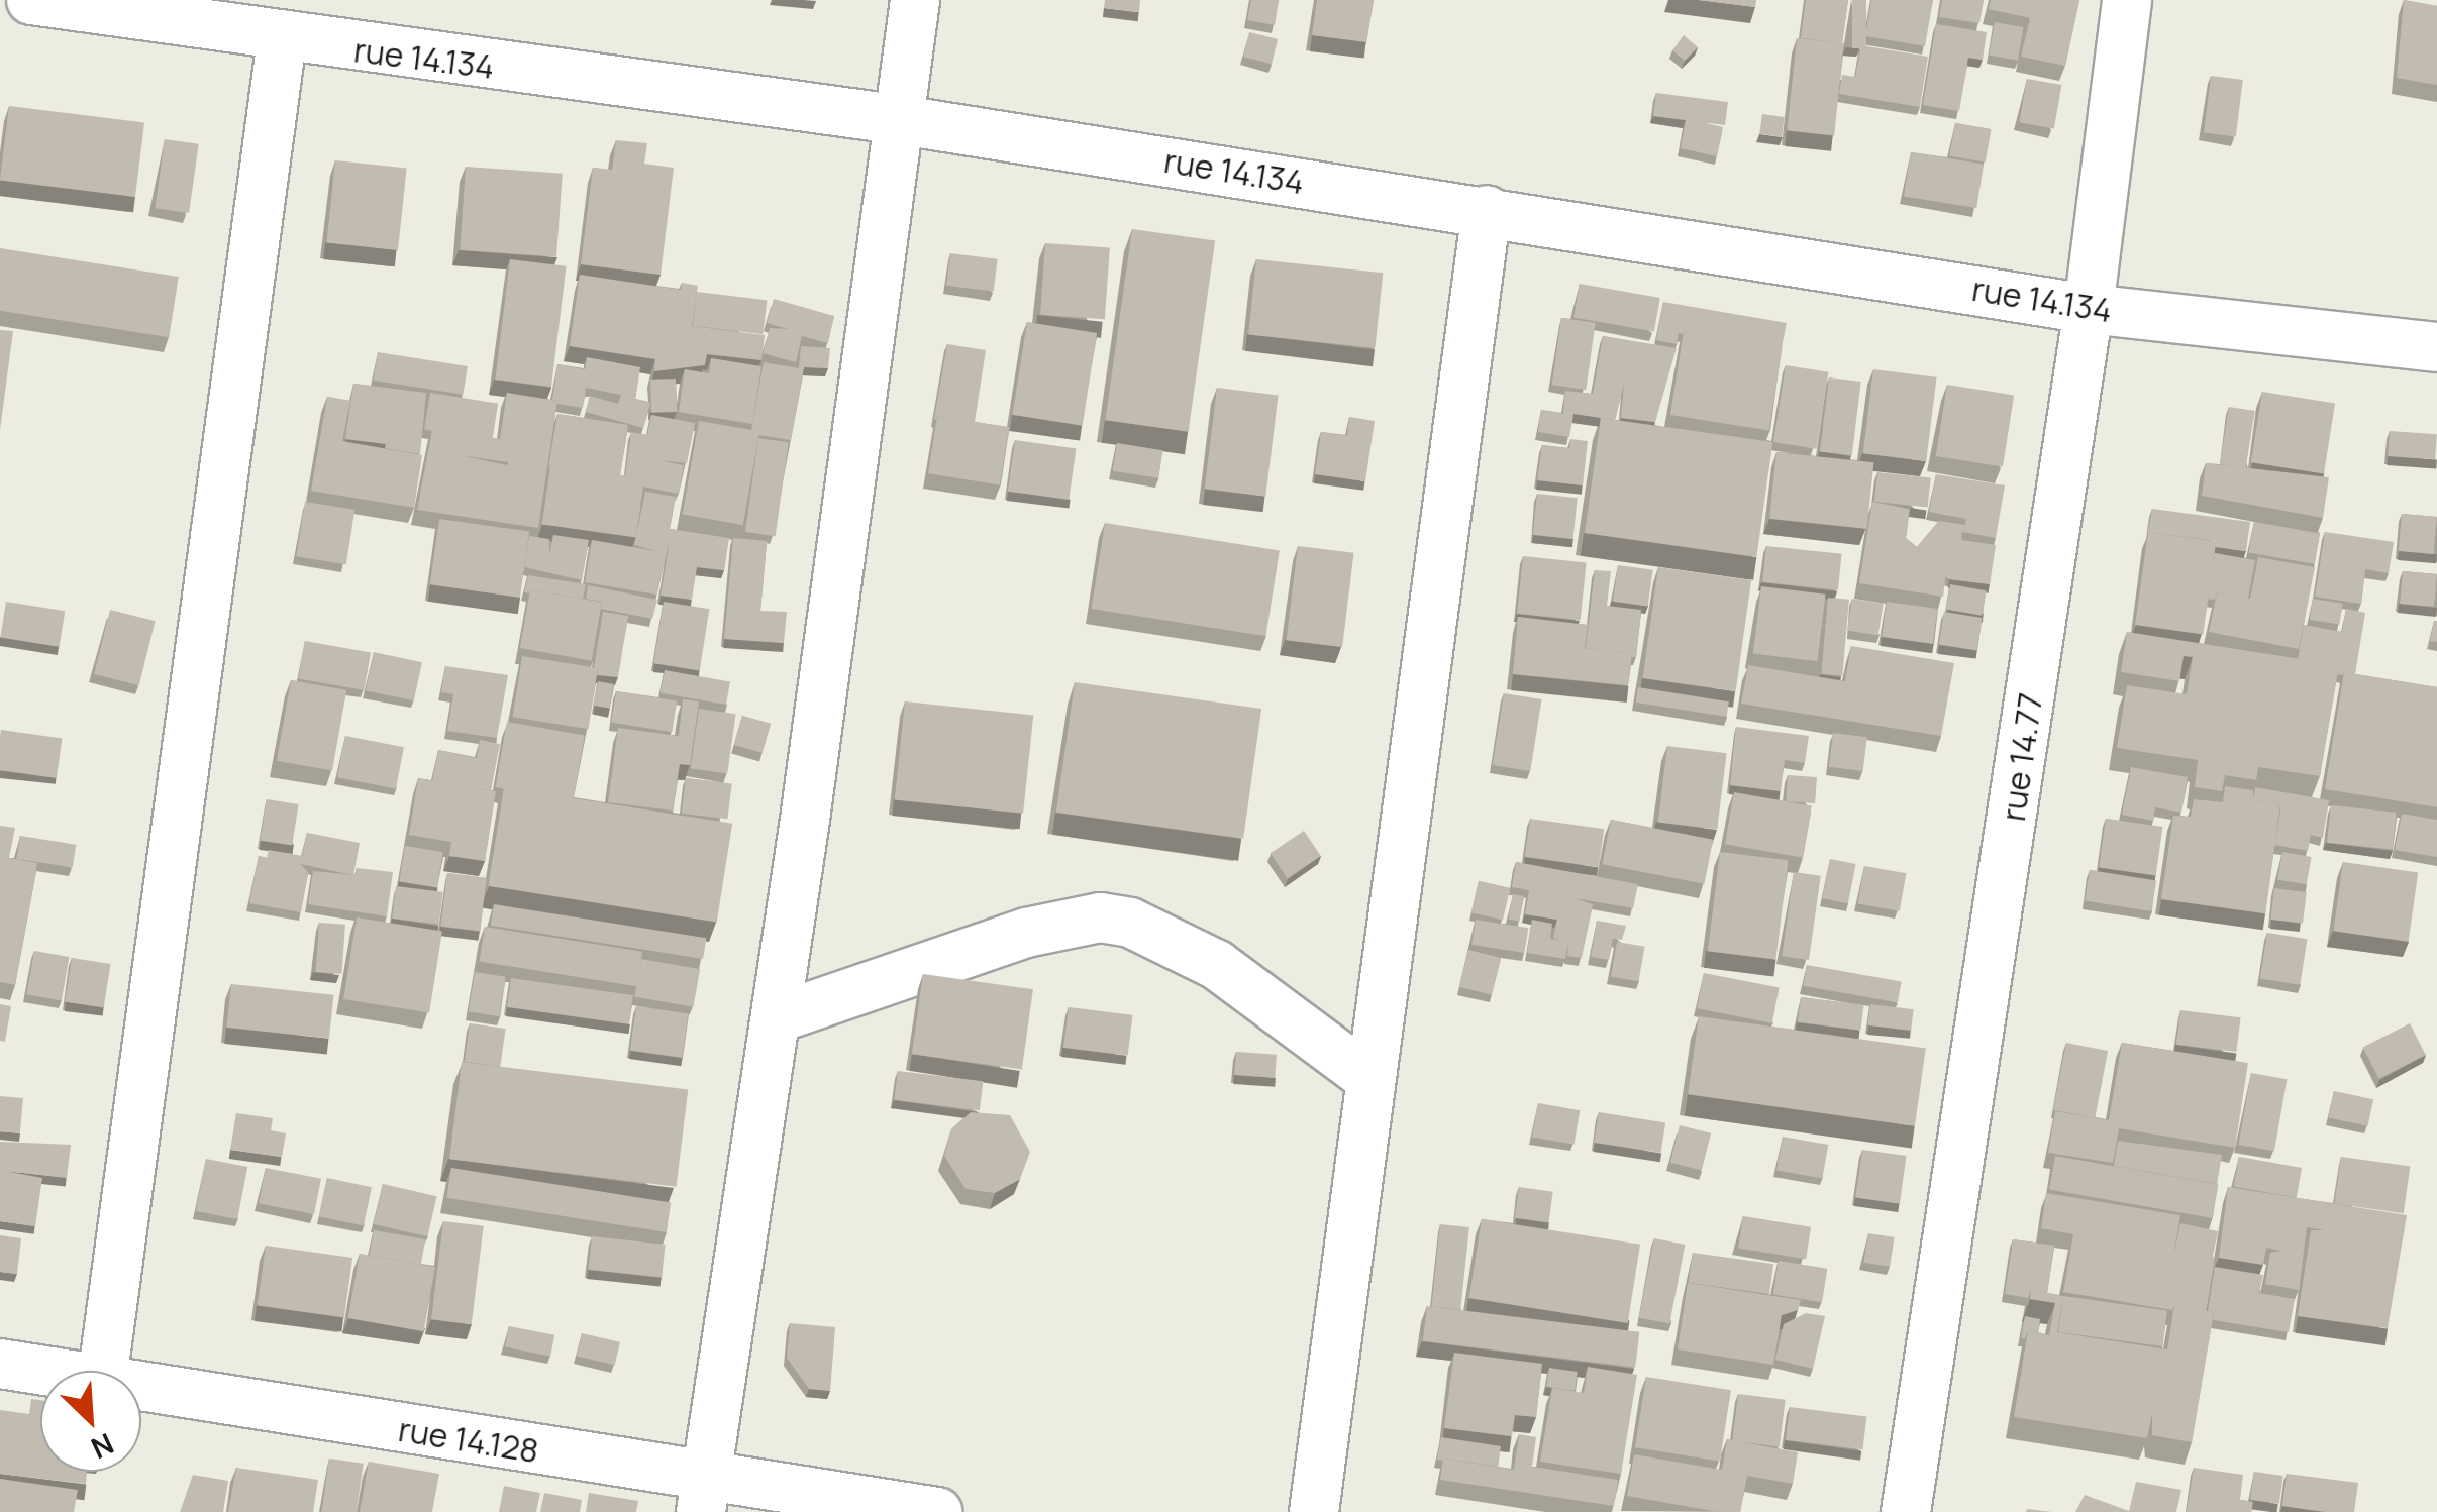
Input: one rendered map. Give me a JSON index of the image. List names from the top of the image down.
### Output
{
  "streets": {
    "street": ["rue 14.134", "rue 14.77", "rue 14.128"]
  },
  "crossings": [
    ["rue 14.134", "rue 14.77"]
  ],
  "north": "bottom right"
}
